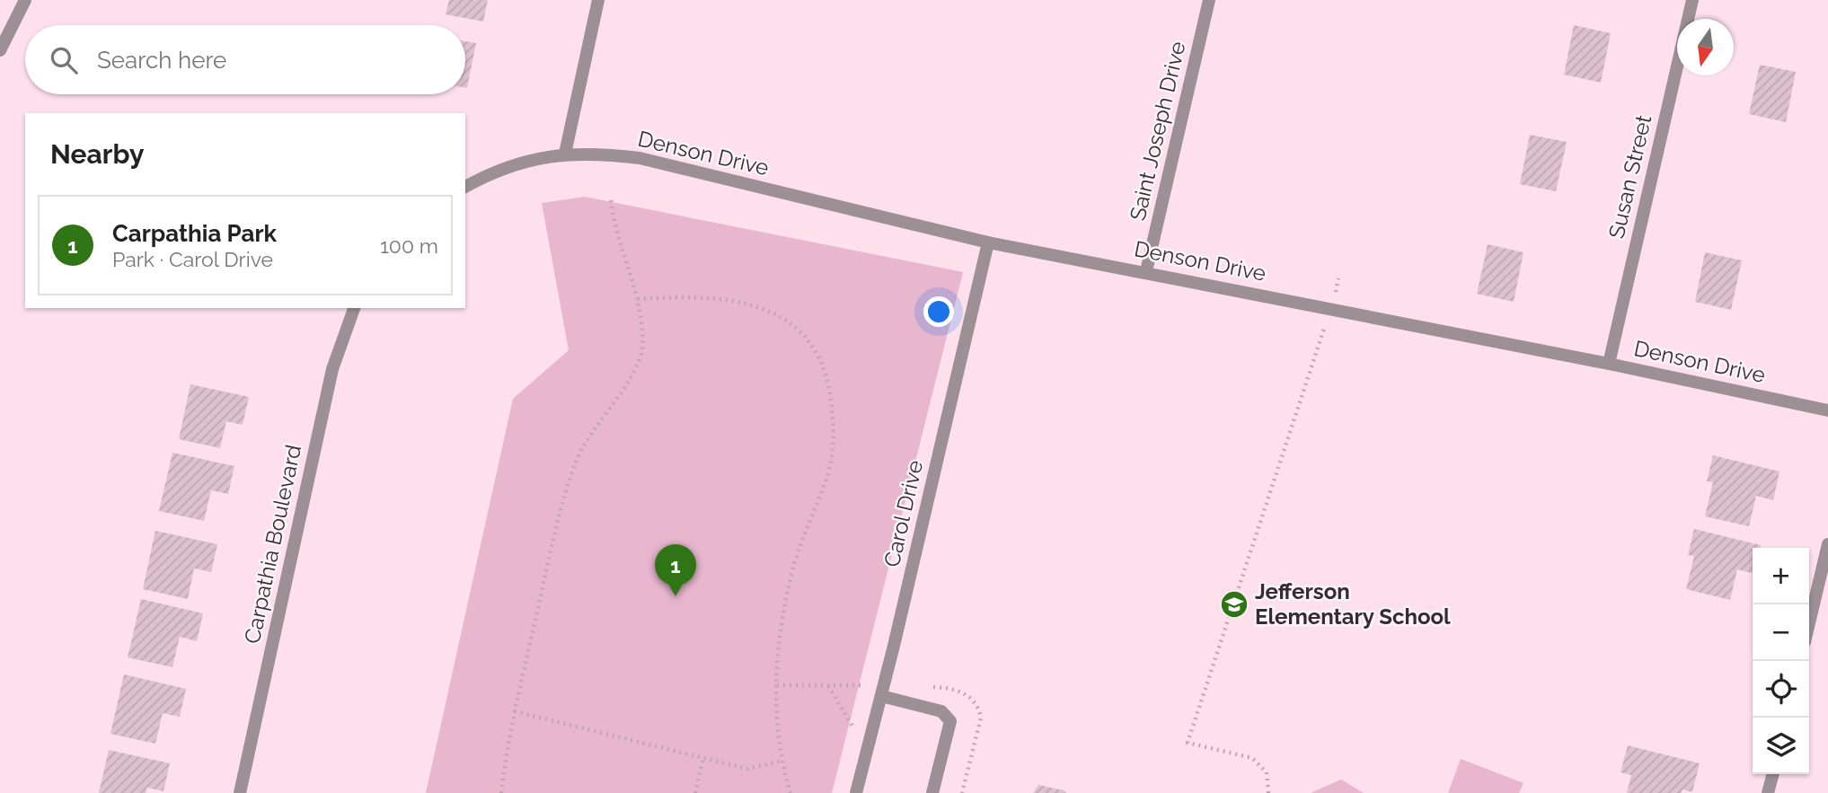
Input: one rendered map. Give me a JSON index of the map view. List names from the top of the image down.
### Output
{
  "streets": {
    "street": [
      "Saint Joseph Drive",
      "Denson Drive",
      "Susan Street",
      "Carol Drive",
      "Carpathia Boulevard"
    ]
  },
  "crossings": [
    ["Saint Joseph Drive", "Denson Drive"],
    ["Denson Drive", "Susan Street"],
    ["Denson Drive", "Carol Drive"]
  ],
  "places": {
    "school or university": ["Jefferson Elementary School"]
  },
  "north": "bottom",
  "page": {
    "search": "Search here",
    "heading": "Nearby",
    "list": [
      {
        "mark": "1",
        "name": "Carpathia Park",
        "note": "Park · Carol Drive",
        "value": "100 m"
      }
    ],
    "pins": "1",
    "map_buttons": ["+", "−"]
  }
}
